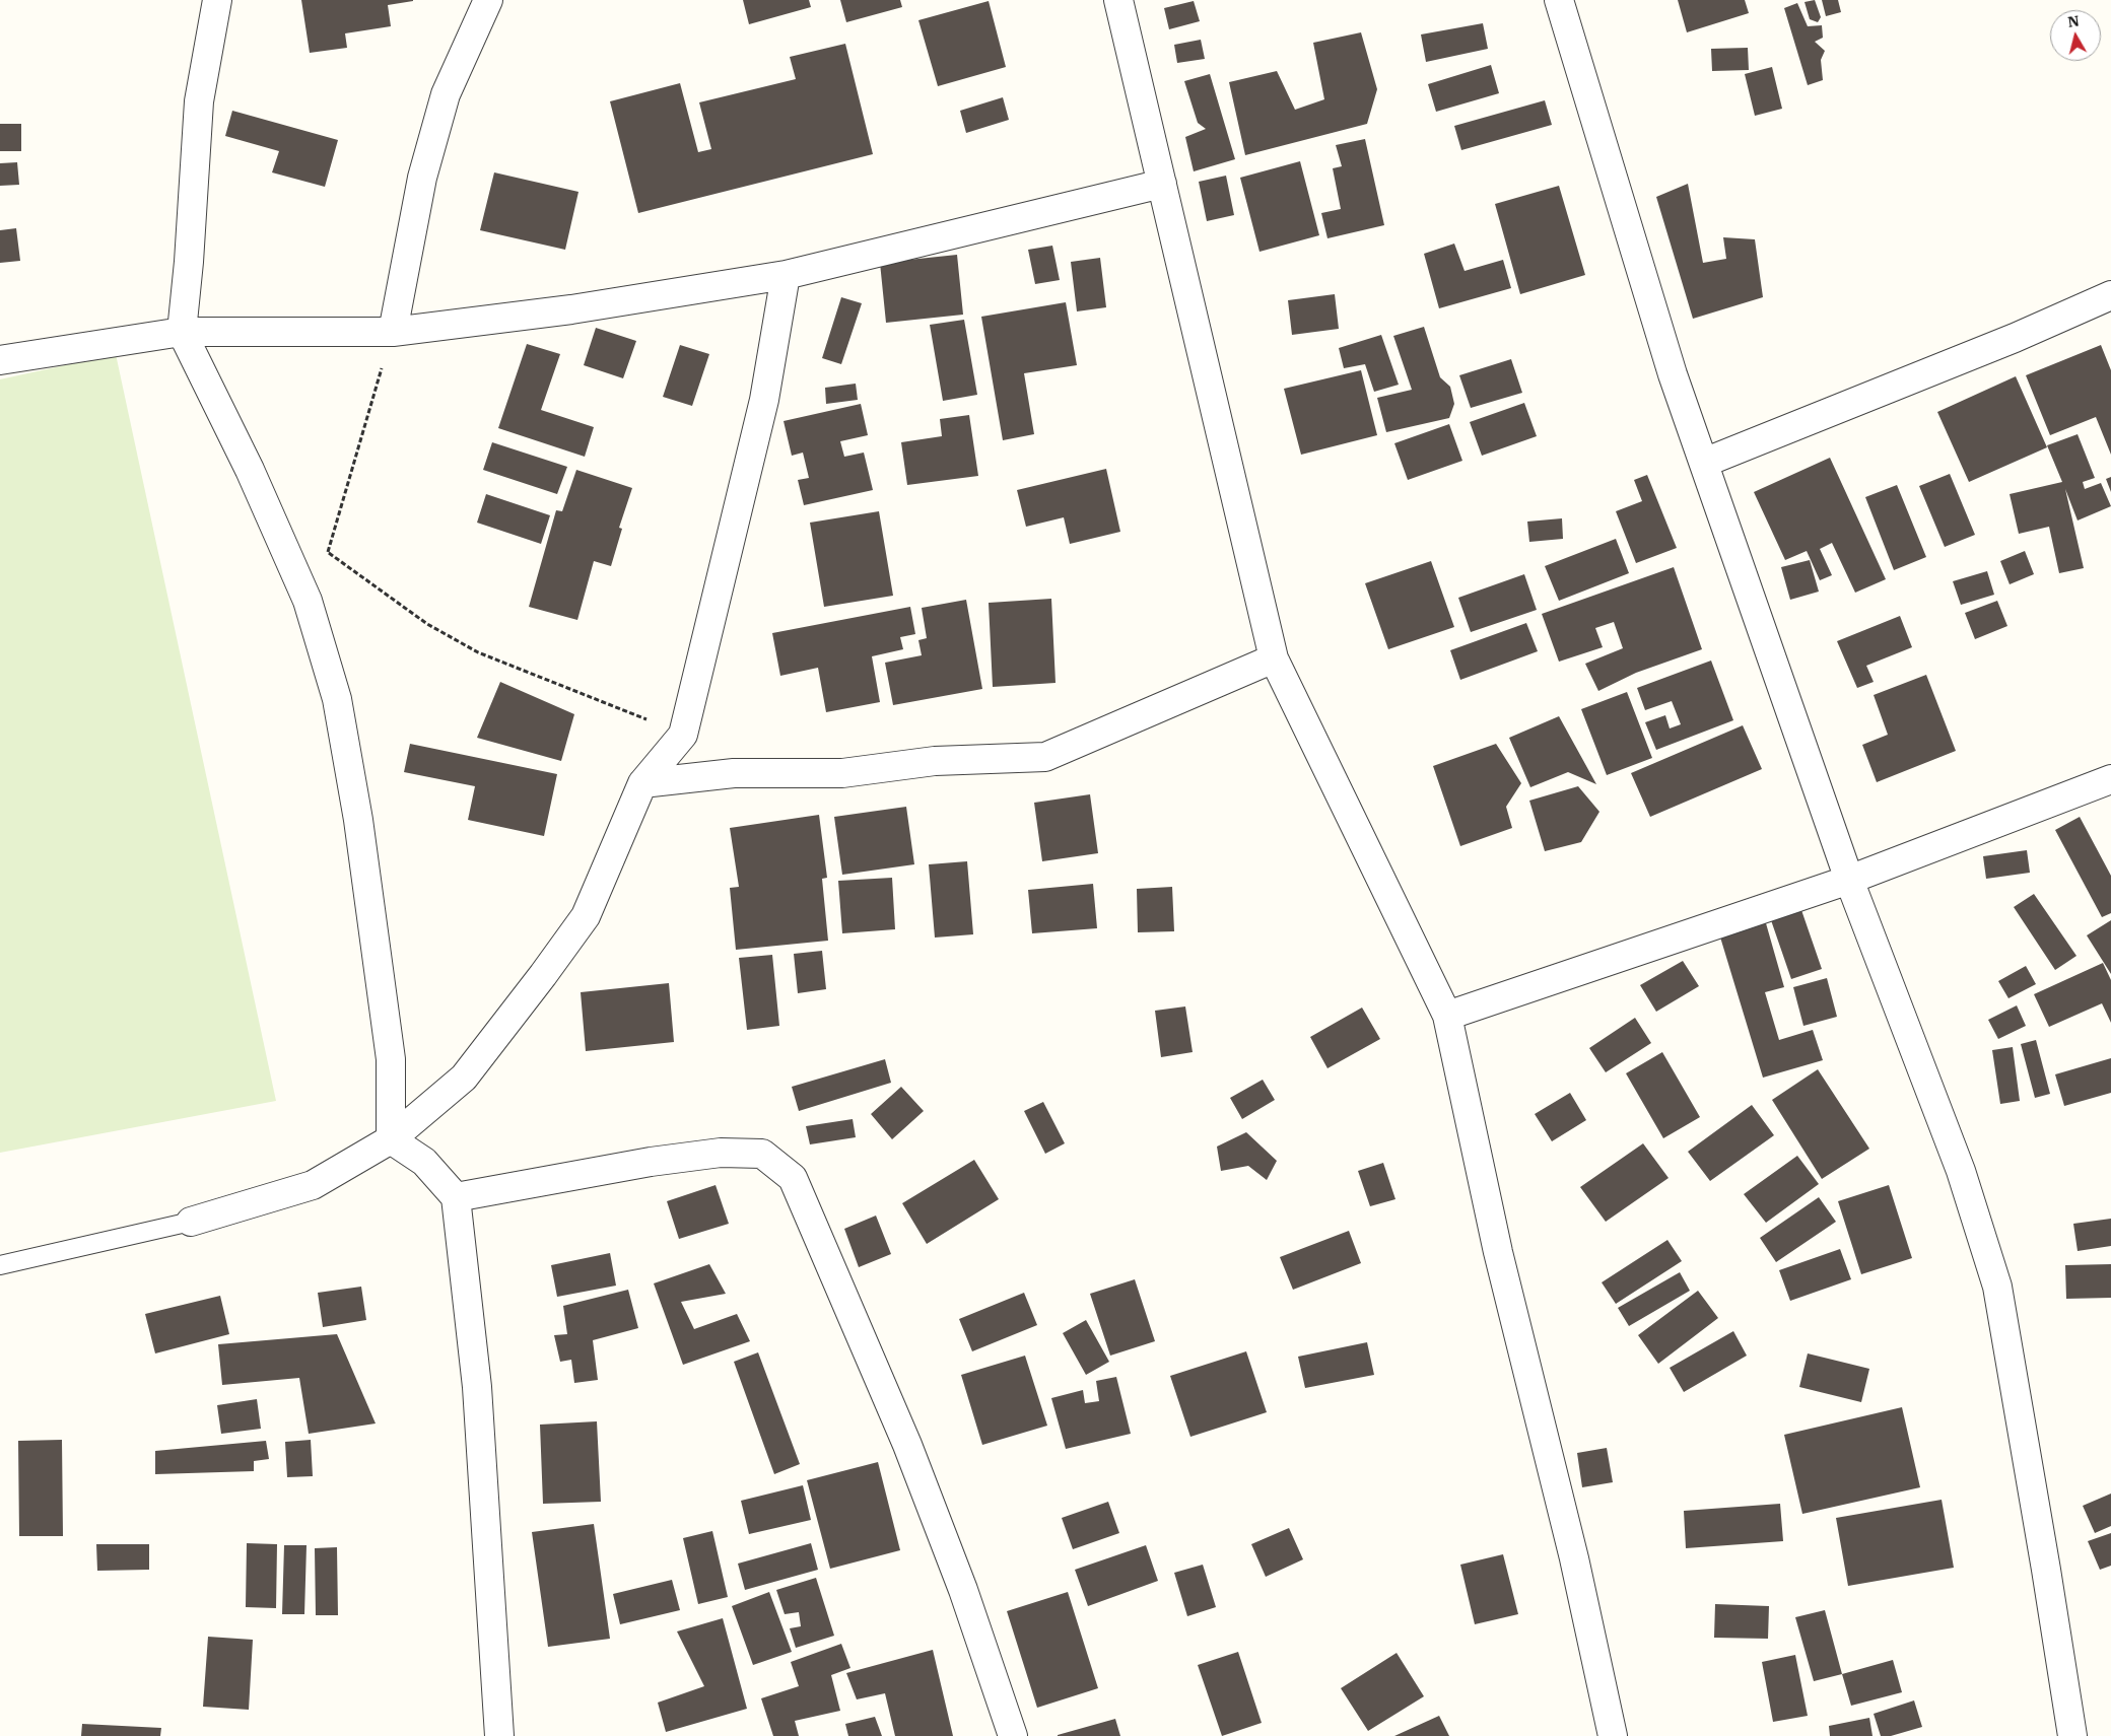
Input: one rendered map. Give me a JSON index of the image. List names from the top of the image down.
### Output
{
  "north": "top"
}
